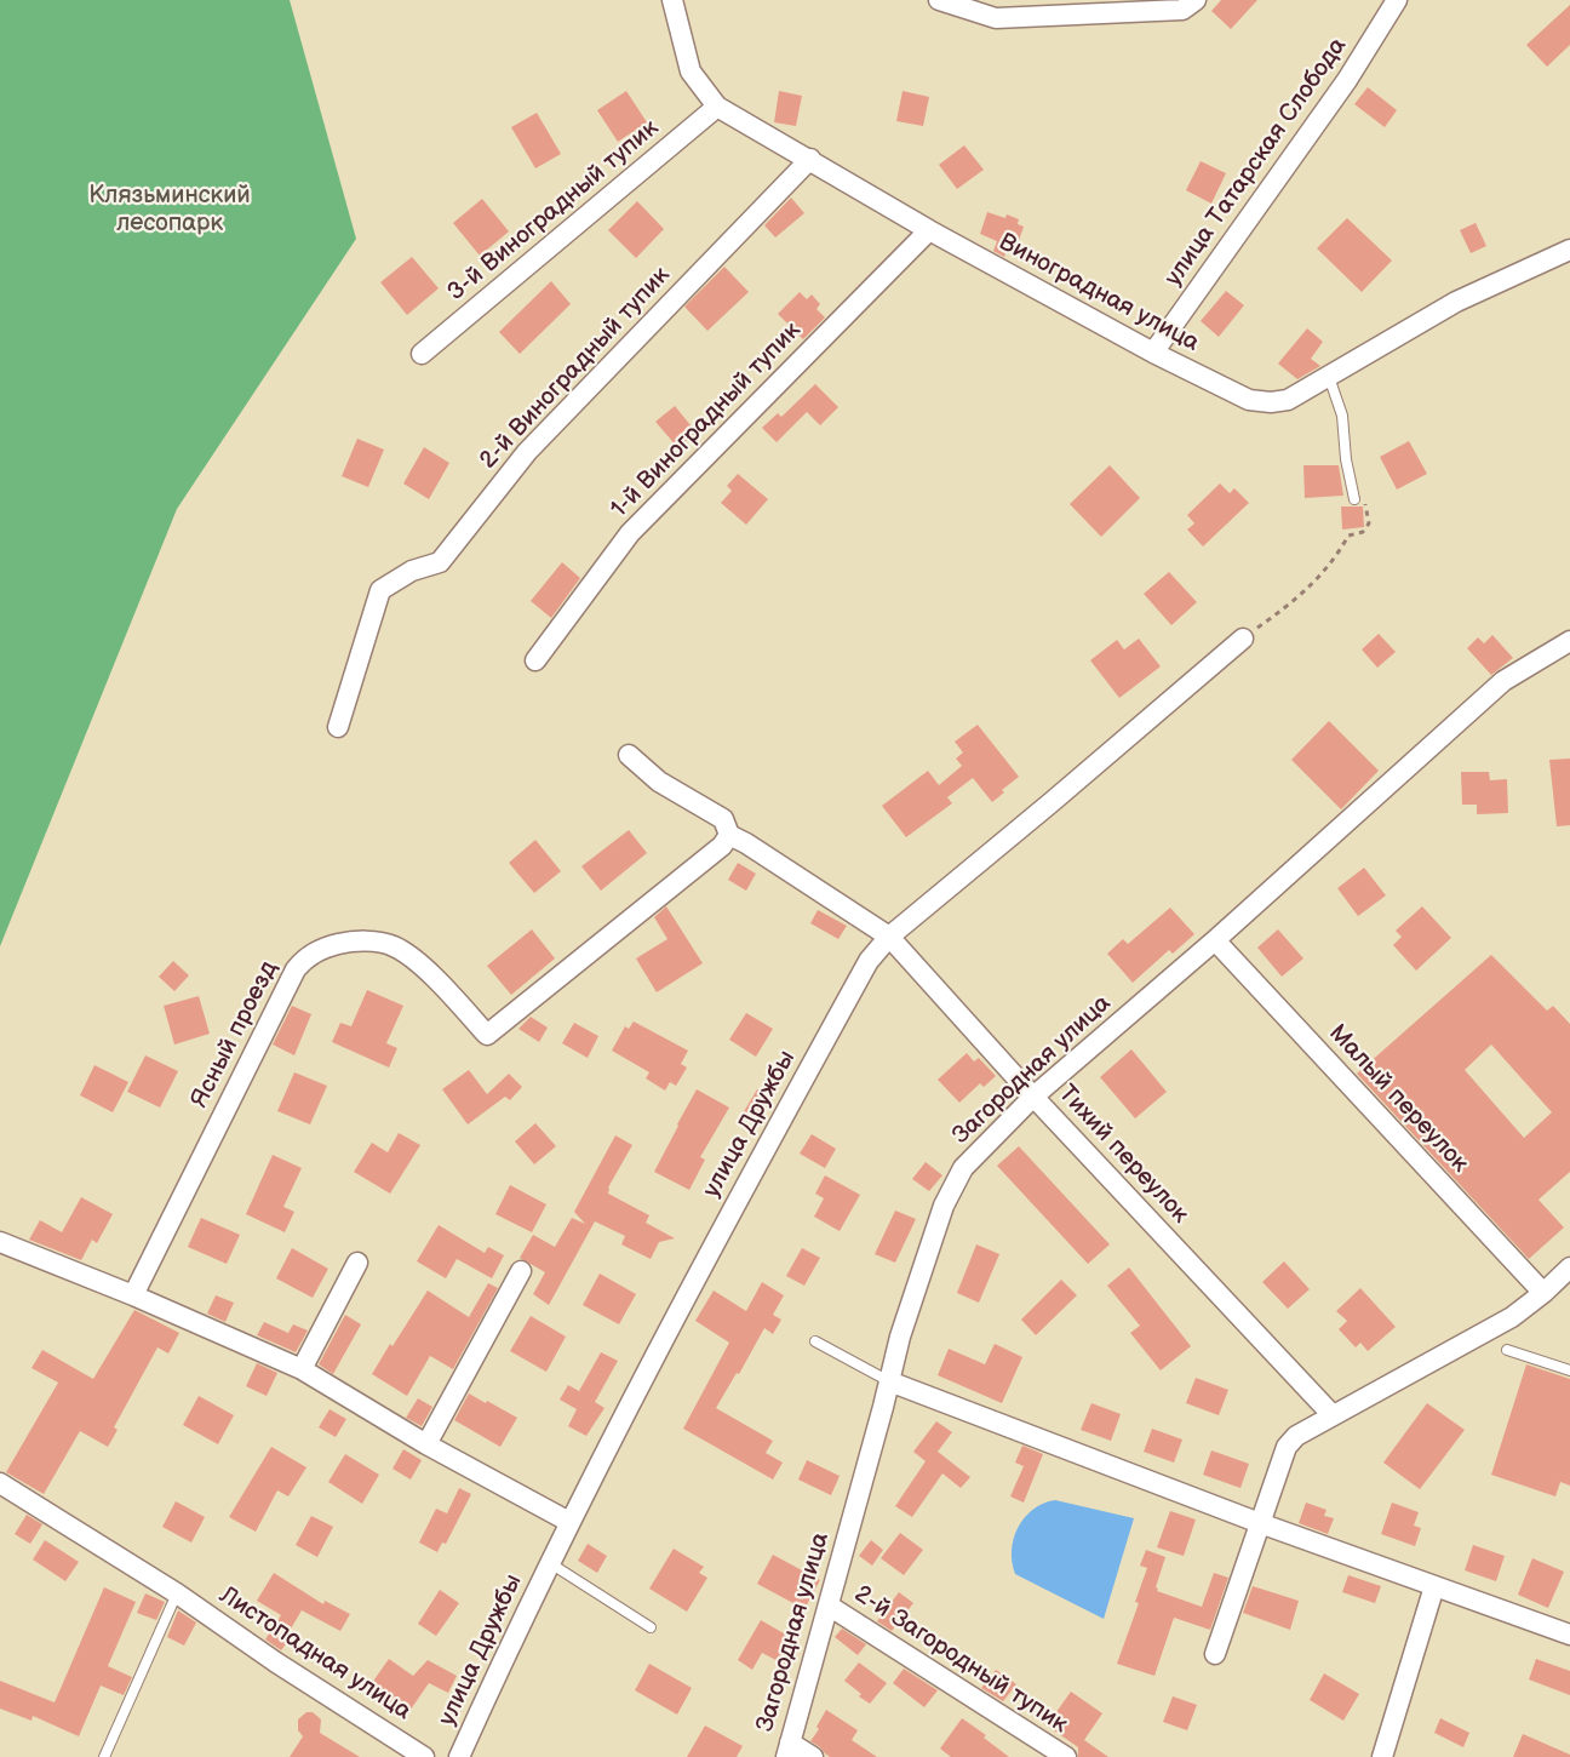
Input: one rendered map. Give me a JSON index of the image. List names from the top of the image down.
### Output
{
  "streets": {
    "street": [
      "улица Татарская Слобода",
      "3-й Виноградный тупик",
      "Виноградная улица",
      "2-й Виноградный тупик",
      "1-й Виноградный тупик",
      "Ясный проезд",
      "Загородная улица",
      "Малый переулок",
      "улица Дружбы",
      "Тихий переулок",
      "Листопадная улица",
      "2-й Загородный тупик"
    ]
  },
  "crossings": [
    ["улица Татарская Слобода", "Виноградная улица"],
    ["3-й Виноградный тупик", "Виноградная улица"],
    ["Виноградная улица", "2-й Виноградный тупик"],
    ["Виноградная улица", "1-й Виноградный тупик"],
    ["Ясный проезд", "Тихий переулок"],
    ["Загородная улица", "Малый переулок"],
    ["Загородная улица", "Тихий переулок"],
    ["Загородная улица", "2-й Загородный тупик"],
    ["улица Дружбы", "Тихий переулок"]
  ],
  "parks": ["Клязьминский лесопарк"]
}
